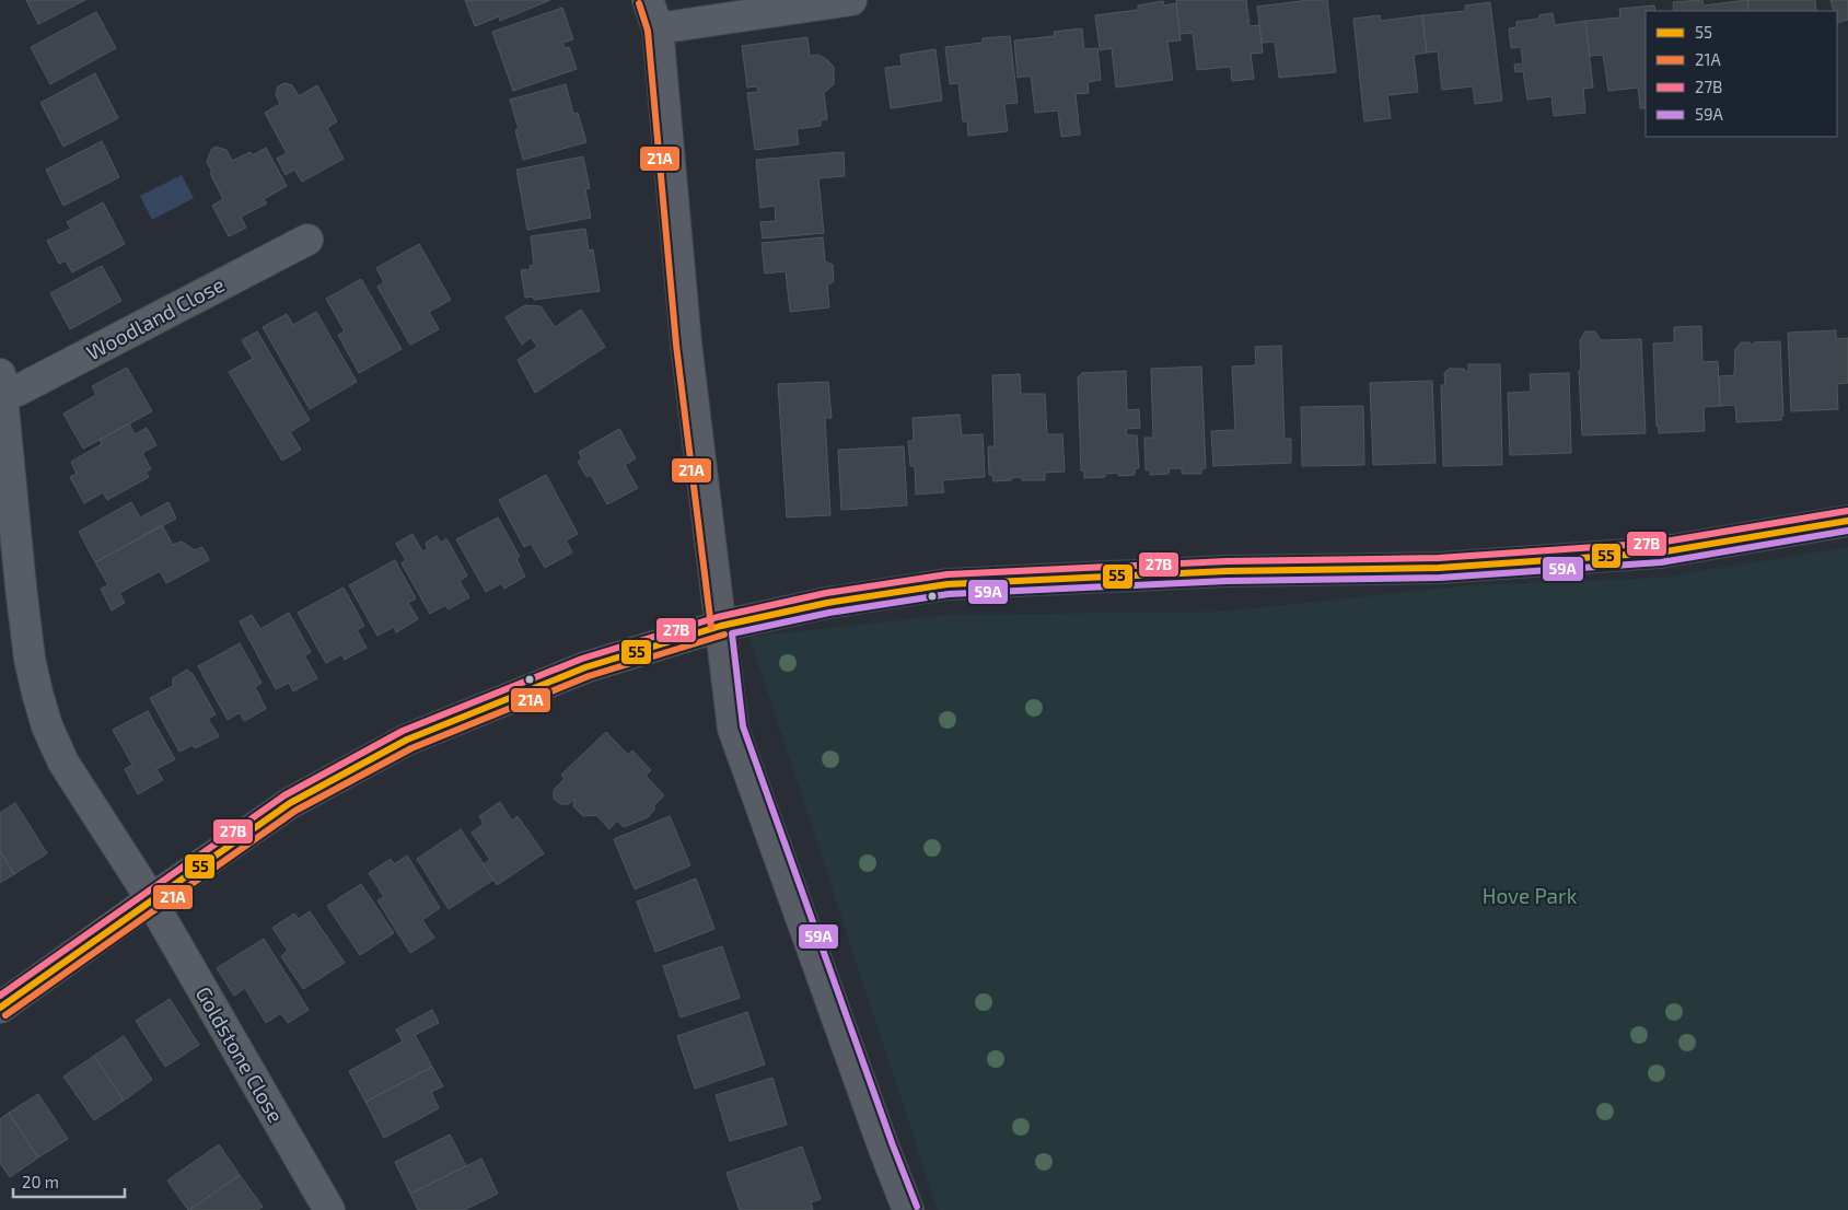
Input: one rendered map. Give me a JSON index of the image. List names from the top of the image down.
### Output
{
  "streets": {
    "street": ["Woodland Close", "Goldstone Close"]
  },
  "crossings": [
    ["Woodland Close", "Goldstone Close"]
  ],
  "parks": ["Hove Park"],
  "lines": [
    "transit line 21A",
    "transit line 27B",
    "transit line 55",
    "transit line 59A"
  ],
  "legend": [
    "55",
    "21A",
    "27B",
    "59A"
  ],
  "scale_bar": "20 m"
}
